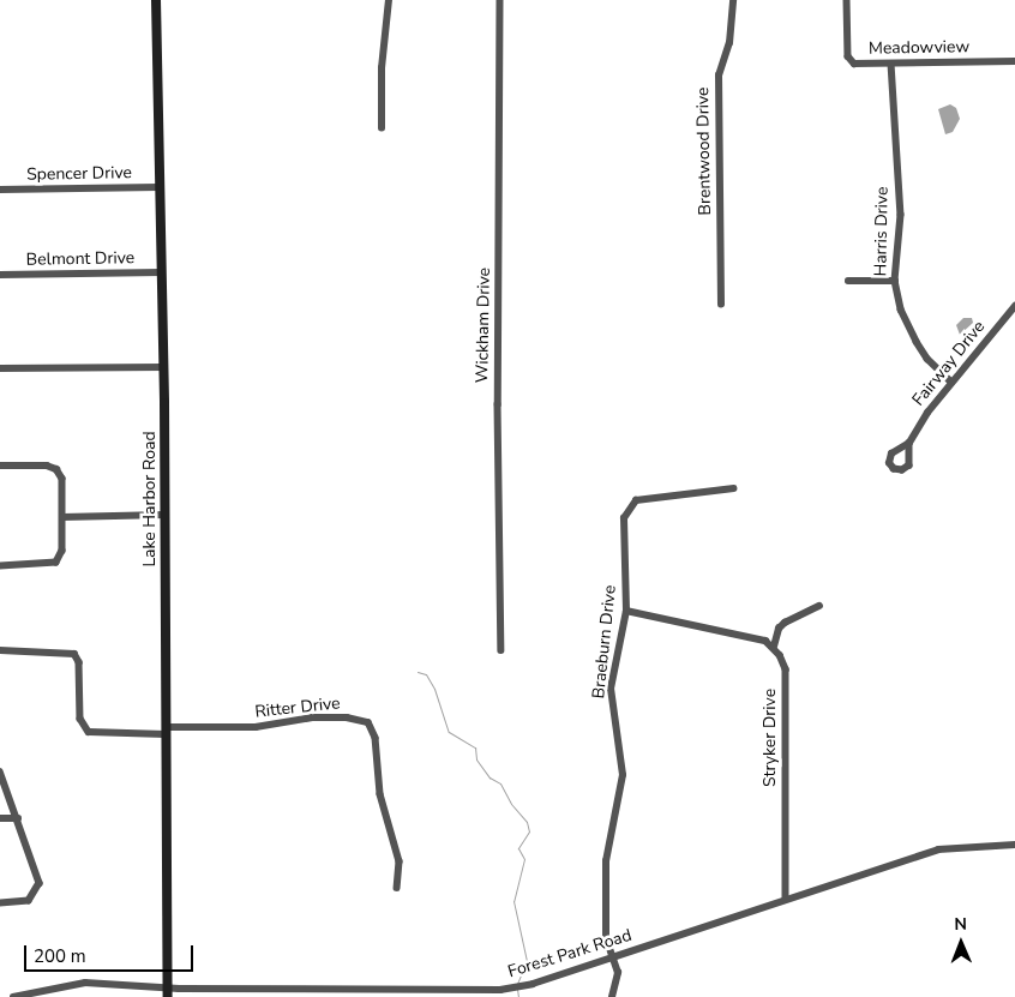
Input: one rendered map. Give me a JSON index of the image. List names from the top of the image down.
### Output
{
  "streets": {
    "street": [
      "Meadowview",
      "Brentwood Drive",
      "Spencer Drive",
      "Harris Drive",
      "Belmont Drive",
      "Wickham Drive",
      "Fairway Drive",
      "Lake Harbor Road",
      "Braeburn Drive",
      "Ritter Drive",
      "Stryker Drive",
      "Forest Park Road"
    ]
  },
  "crossings": [
    ["Meadowview", "Harris Drive"],
    ["Spencer Drive", "Lake Harbor Road"],
    ["Harris Drive", "Fairway Drive"],
    ["Belmont Drive", "Lake Harbor Road"],
    ["Lake Harbor Road", "Ritter Drive"],
    ["Lake Harbor Road", "Forest Park Road"],
    ["Braeburn Drive", "Forest Park Road"],
    ["Stryker Drive", "Forest Park Road"]
  ],
  "scale_bar": "200 m",
  "north": "top"
}
